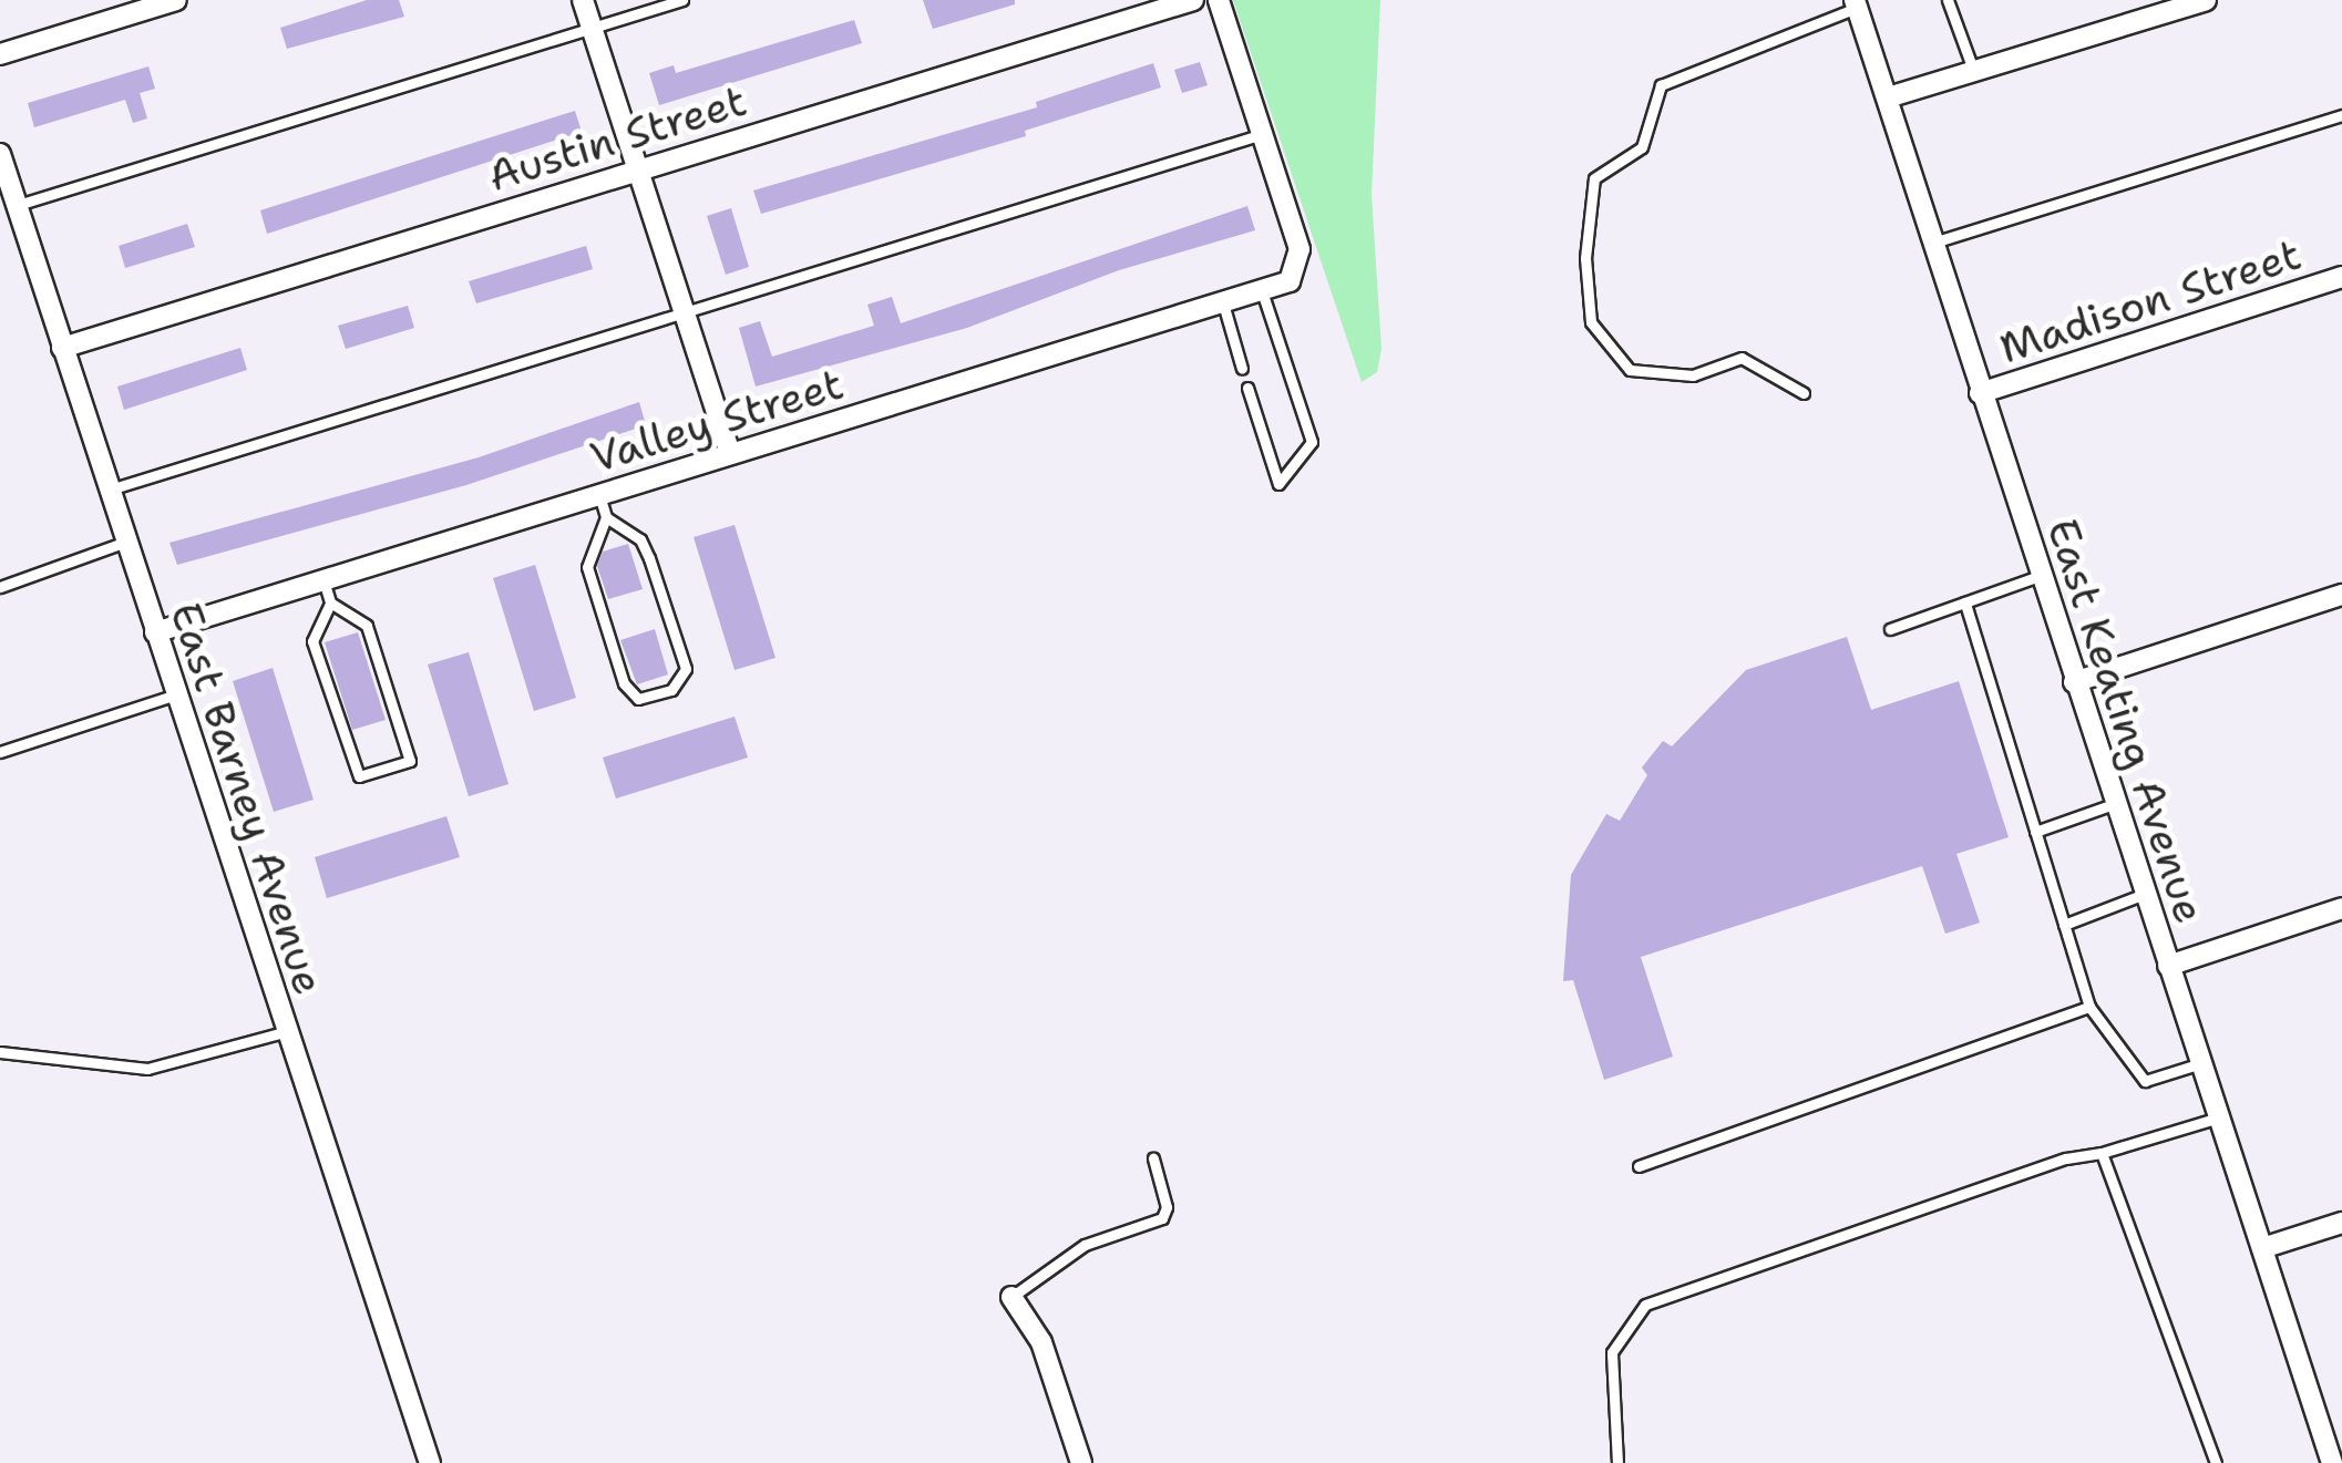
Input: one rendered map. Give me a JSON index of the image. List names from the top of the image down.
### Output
{
  "streets": {
    "street": [
      "Austin Street",
      "Madison Street",
      "Valley Street",
      "East Keating Avenue",
      "East Barney Avenue"
    ]
  },
  "crossings": [
    ["Austin Street", "East Barney Avenue"],
    ["Madison Street", "East Keating Avenue"],
    ["Valley Street", "East Barney Avenue"]
  ]
}
